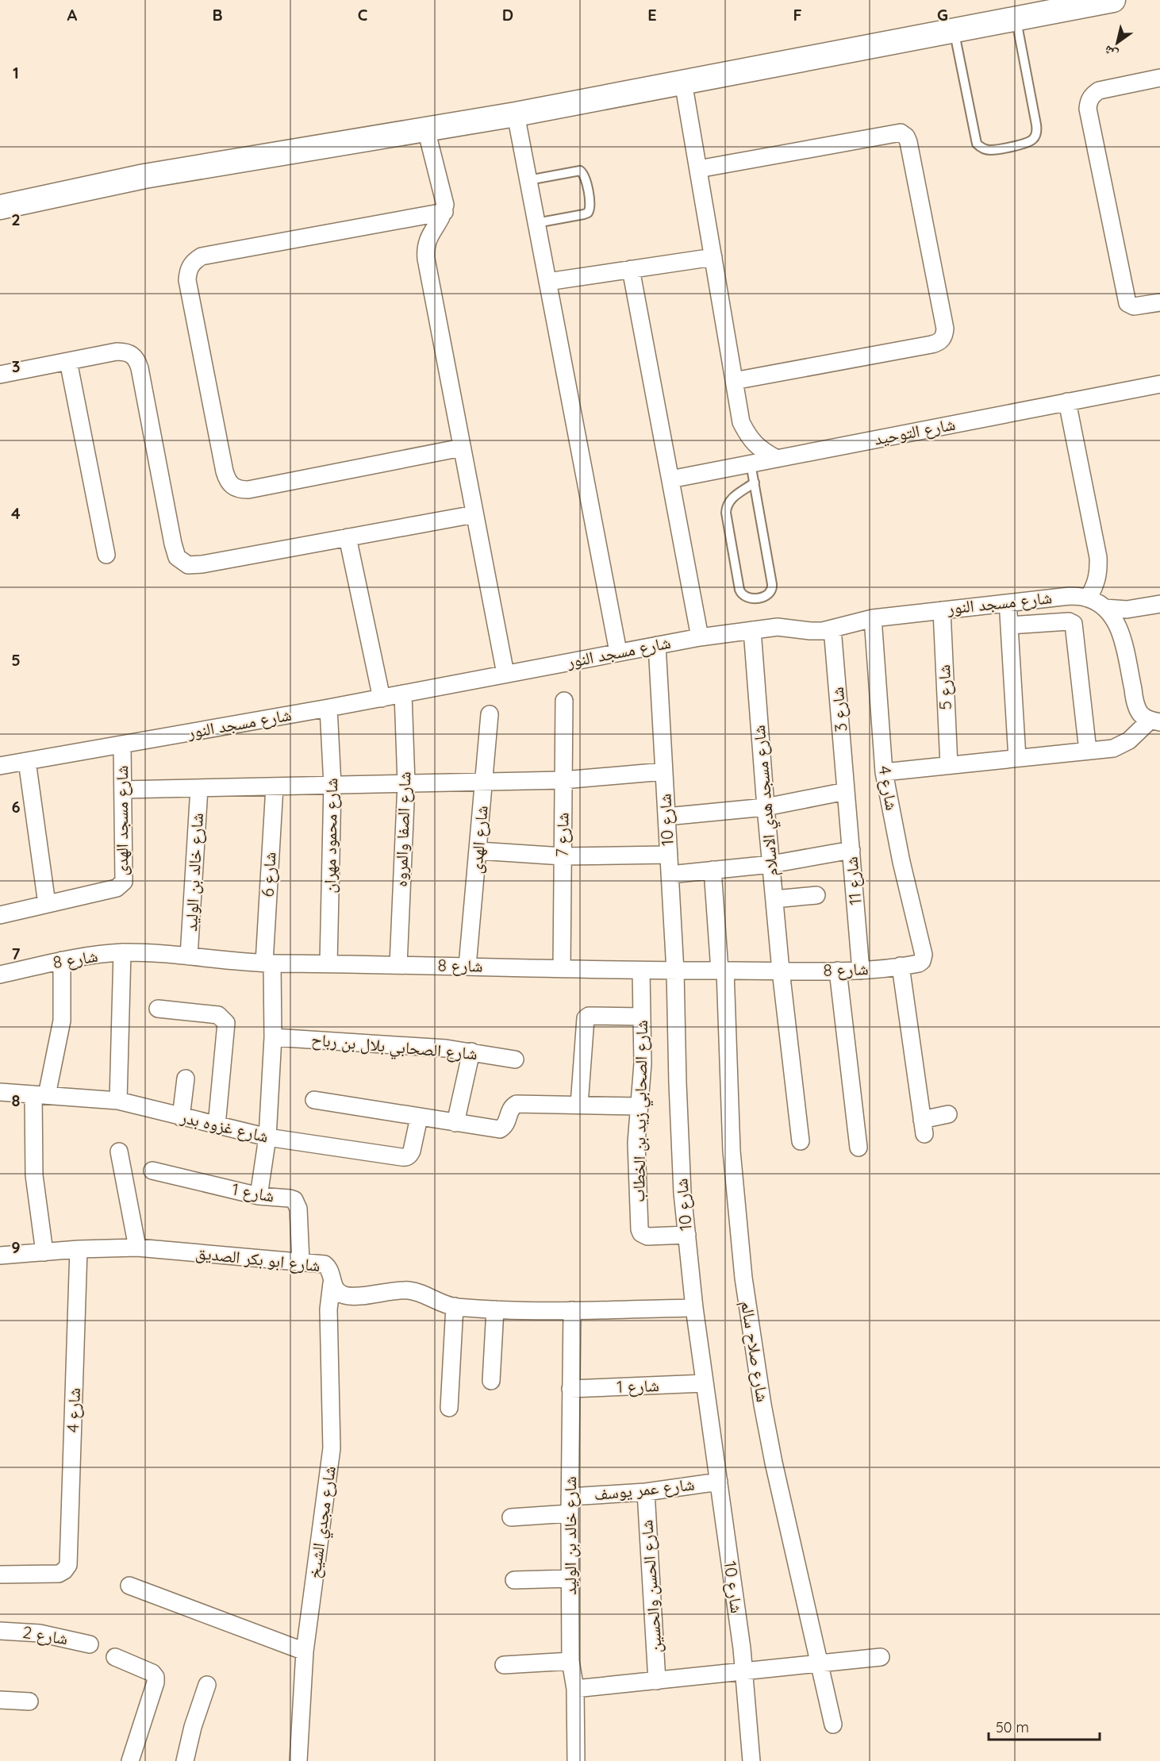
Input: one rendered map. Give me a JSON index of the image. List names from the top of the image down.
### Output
{
  "streets": {
    "street": [
      "شارع التوحيد",
      "شارع مسجد النور",
      "شارع 5",
      "شارع 3",
      "شارع 4",
      "شارع مسجد هدي الاسلام",
      "شارع 10",
      "شارع مسجد الهدى",
      "شارع الصفا والمروه",
      "شارع 7",
      "شارع محمود مهران",
      "شارع الهدى",
      "شارع خالد بن الوليد",
      "شارع 6",
      "شارع 11",
      "شارع 8",
      "شارع الصحابي بلال بن رباح",
      "شارع الصحابي زيد بن الخطاب",
      "شارع غزوه بدر",
      "شارع 1",
      "شارع ابو بكر الصديق",
      "شارع صلاح سالم",
      "شارع عمر يوسف",
      "شارع مجدي الشيخ",
      "شارع الحسن والحسين",
      "شارع 2"
    ]
  },
  "crossings": [
    ["شارع مسجد النور", "شارع 5"],
    ["شارع مسجد النور", "شارع 3"],
    ["شارع مسجد النور", "شارع 4"],
    ["شارع مسجد النور", "شارع مسجد هدي الاسلام"],
    ["شارع مسجد النور", "شارع 10"],
    ["شارع مسجد النور", "شارع مسجد الهدى"],
    ["شارع مسجد النور", "شارع الصفا والمروه"],
    ["شارع مسجد النور", "شارع محمود مهران"],
    ["شارع 3", "شارع 11"],
    ["شارع 4", "شارع 8"],
    ["شارع 4", "شارع ابو بكر الصديق"],
    ["شارع مسجد هدي الاسلام", "شارع 8"],
    ["شارع 10", "شارع 8"],
    ["شارع 10", "شارع الصحابي زيد بن الخطاب"],
    ["شارع 10", "شارع 1"],
    ["شارع 10", "شارع ابو بكر الصديق"],
    ["شارع 10", "شارع عمر يوسف"],
    ["شارع الصفا والمروه", "شارع 8"],
    ["شارع 7", "شارع 8"],
    ["شارع محمود مهران", "شارع 8"],
    ["شارع الهدى", "شارع 8"],
    ["شارع خالد بن الوليد", "شارع 8"],
    ["شارع خالد بن الوليد", "شارع 1"],
    ["شارع خالد بن الوليد", "شارع ابو بكر الصديق"],
    ["شارع خالد بن الوليد", "شارع عمر يوسف"],
    ["شارع 6", "شارع 8"],
    ["شارع 6", "شارع الصحابي بلال بن رباح"],
    ["شارع 6", "شارع غزوه بدر"],
    ["شارع 6", "شارع 1"],
    ["شارع 11", "شارع 8"],
    ["شارع 8", "شارع الصحابي زيد بن الخطاب"],
    ["شارع 8", "شارع صلاح سالم"],
    ["شارع 1", "شارع ابو بكر الصديق"],
    ["شارع ابو بكر الصديق", "شارع مجدي الشيخ"],
    ["شارع عمر يوسف", "شارع الحسن والحسين"]
  ],
  "scale_bar": "50 m",
  "north": "bottom left",
  "grid": {
    "columns": [
      "A",
      "B",
      "C",
      "D",
      "E",
      "F",
      "G"
    ],
    "rows": [
      "1",
      "2",
      "3",
      "4",
      "5",
      "6",
      "7",
      "8",
      "9"
    ]
  }
}
